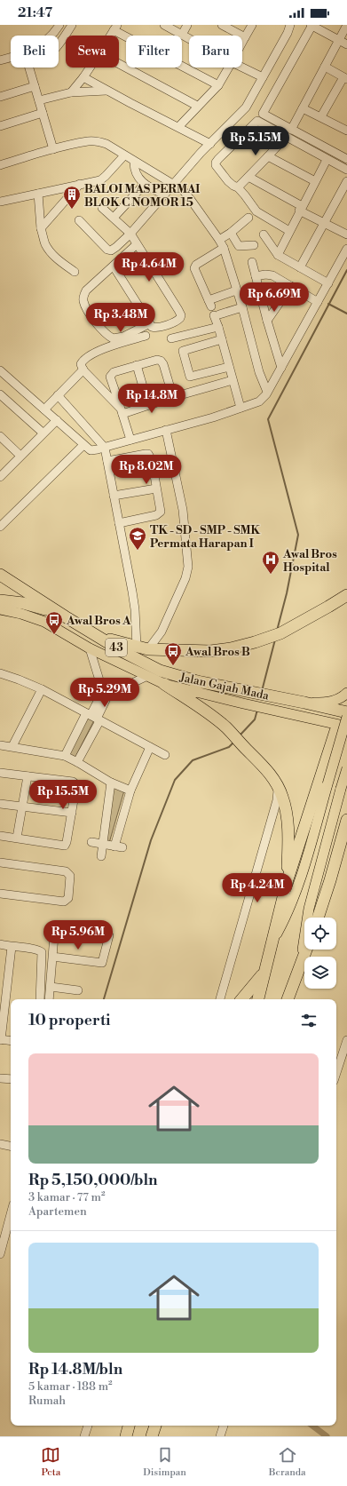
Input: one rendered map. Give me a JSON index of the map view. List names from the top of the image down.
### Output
{
  "streets": {
    "highway": ["43", "Jalan Gajah Mada"]
  },
  "places": {
    "building": ["BALOI MAS PERMAI BLOK C NOMOR 15"],
    "school or university": ["TK - SD - SMP - SMK Permata Harapan I"],
    "hospital": ["Awal Bros Hospital"],
    "bus stop": ["Awal Bros A", "Awal Bros B"]
  },
  "page": {
    "status": "21:47",
    "chip": [
      "Beli",
      "Sewa",
      "Filter",
      "Baru"
    ],
    "price": [
      "Rp 5.15M",
      "Rp 4.64M",
      "Rp 6.69M",
      "Rp 3.48M",
      "Rp 14.8M",
      "Rp 8.02M",
      "Rp 5.29M",
      "Rp 15.5M",
      "Rp 4.24M",
      "Rp 5.96M"
    ],
    "heading": "10 properti",
    "list": [
      {
        "name": "Rp 5,150,000/bln",
        "note": "3 kamar · 77 m² · Apartemen"
      },
      {
        "name": "Rp 14.8M/bln",
        "note": "5 kamar · 188 m² · Rumah"
      }
    ],
    "tabs": ["Peta", "Disimpan", "Beranda"]
  }
}
